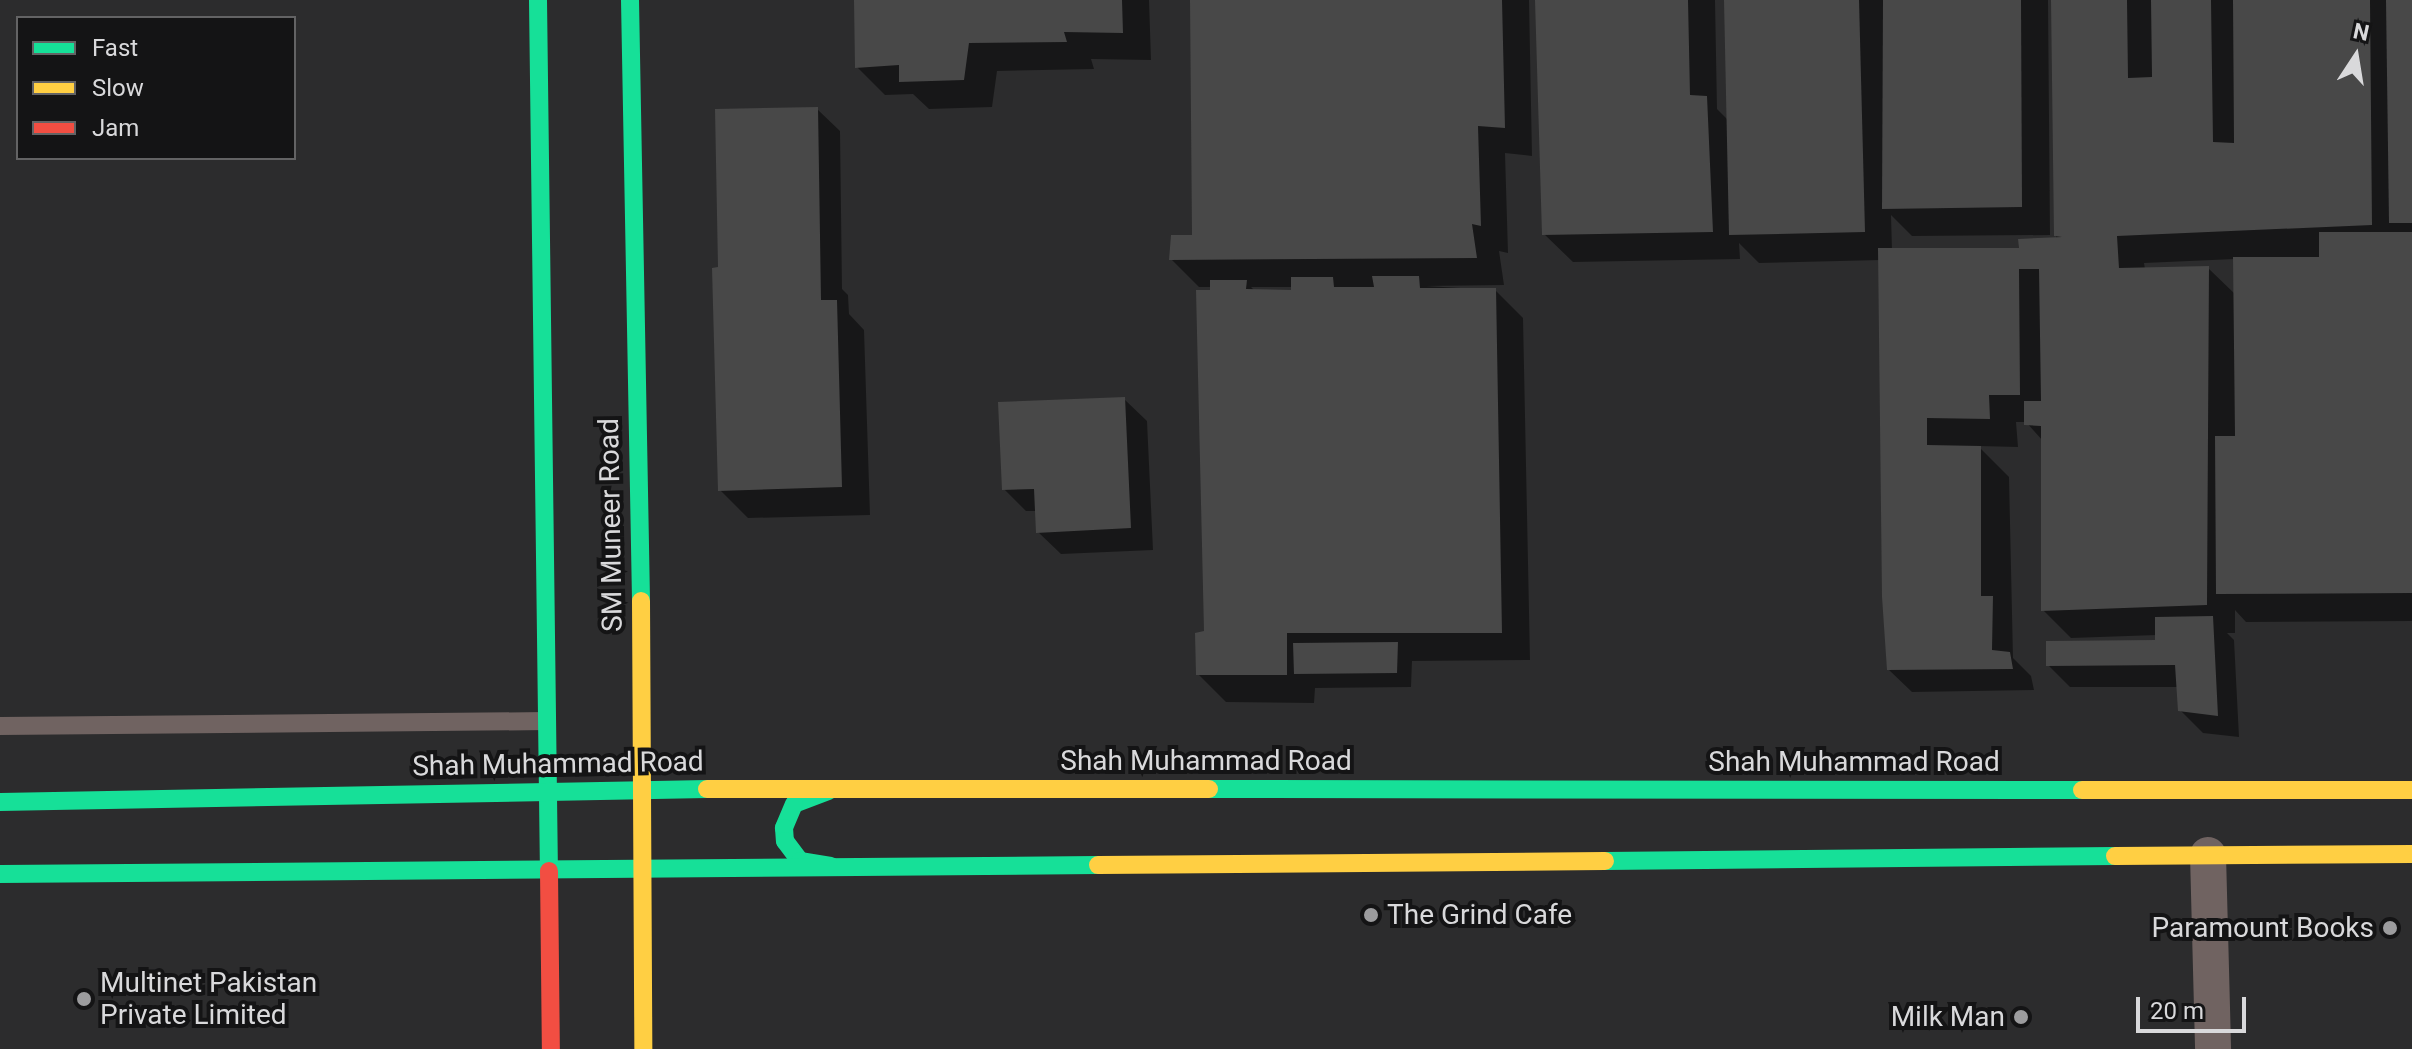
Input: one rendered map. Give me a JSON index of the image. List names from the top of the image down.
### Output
{
  "streets": {
    "main road": ["SM Muneer Road", "Shah Muhammad Road"]
  },
  "crossings": [
    ["SM Muneer Road", "Shah Muhammad Road"]
  ],
  "places": [
    "The Grind Cafe",
    "Paramount Books",
    "Multinet Pakistan Private Limited",
    "Milk Man"
  ],
  "legend": ["Fast", "Slow", "Jam"],
  "scale_bar": "20 m",
  "north": "top"
}
